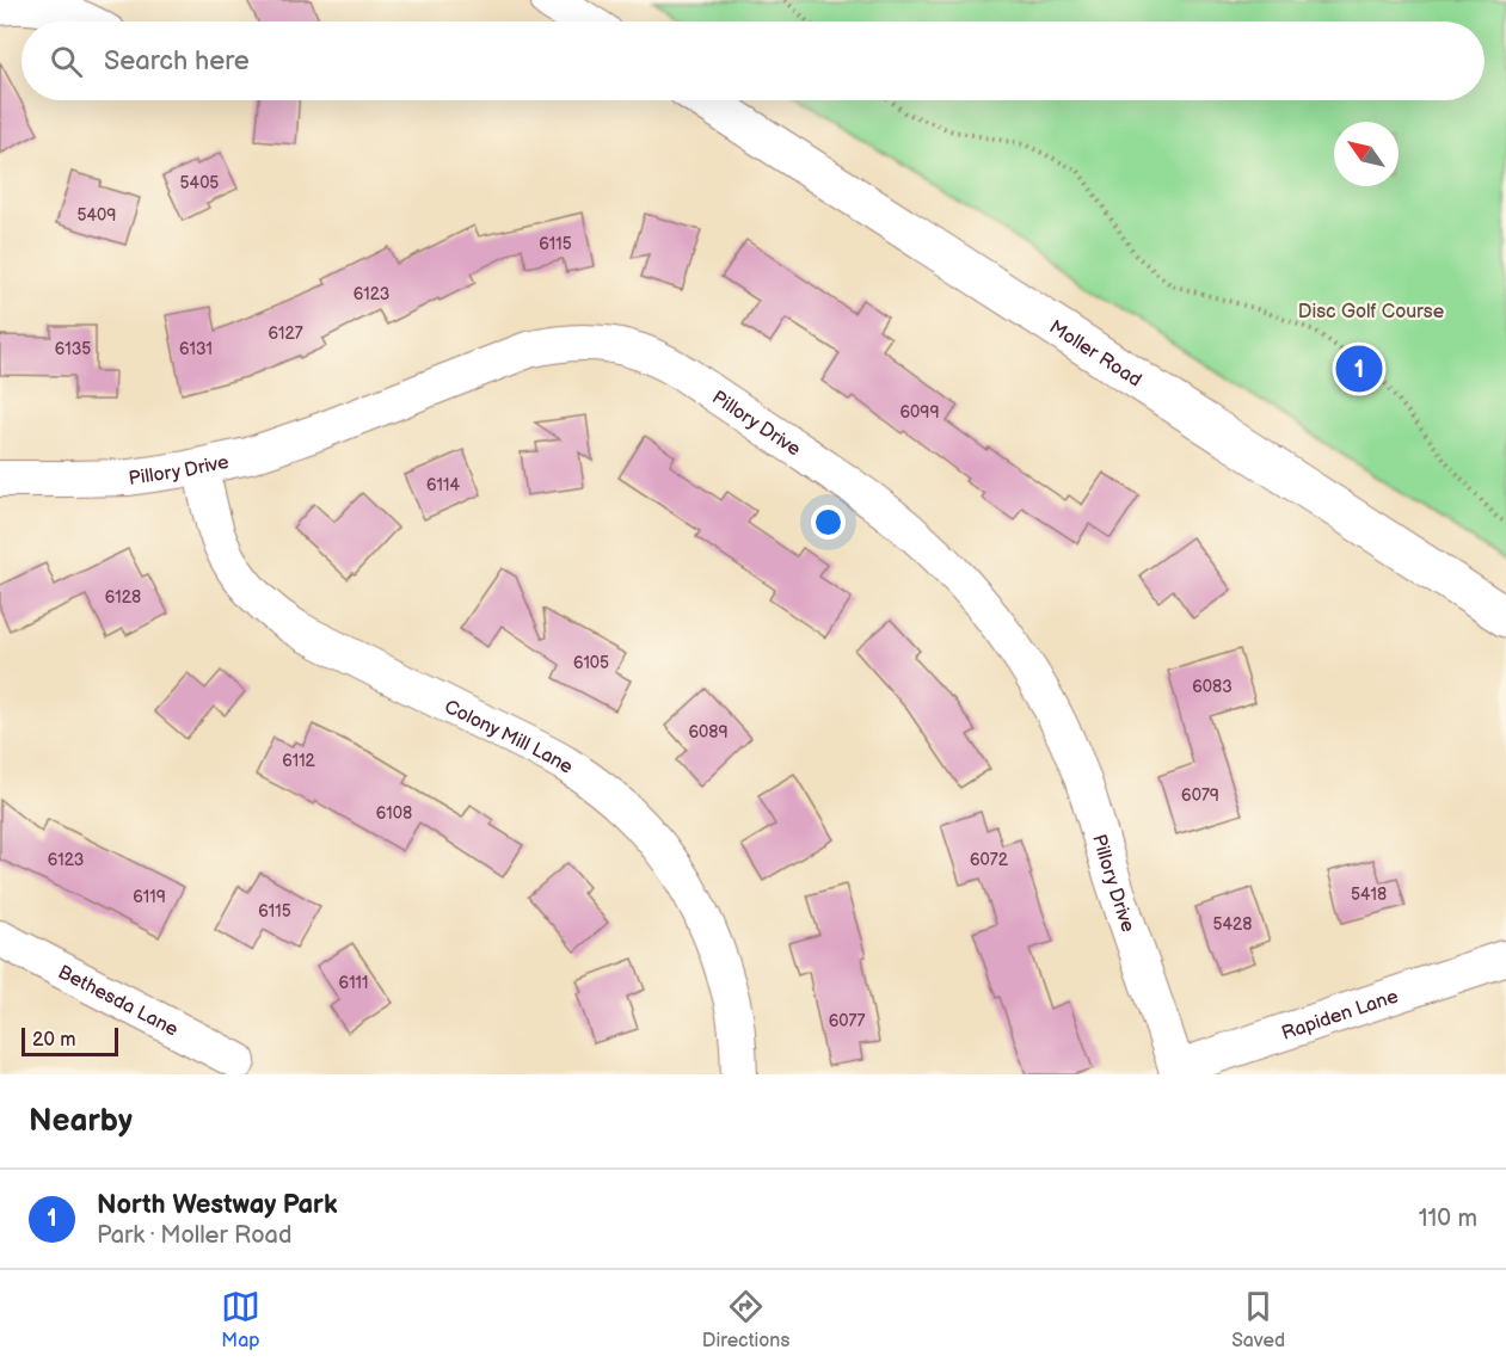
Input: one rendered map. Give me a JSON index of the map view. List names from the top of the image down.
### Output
{
  "streets": {
    "street": [
      "Moller Road",
      "Pillory Drive",
      "Colony Mill Lane",
      "Bethesda Lane",
      "Rapiden Lane"
    ]
  },
  "crossings": [
    ["Pillory Drive", "Colony Mill Lane"],
    ["Pillory Drive", "Rapiden Lane"]
  ],
  "parks": ["Disc Golf Course"],
  "house_numbers": [
    "5405",
    "5409",
    "6115",
    "6123",
    "6127",
    "6135",
    "6131",
    "6099",
    "6114",
    "6128",
    "6105",
    "6083",
    "6089",
    "6112",
    "6079",
    "6108",
    "6123",
    "6072",
    "5418",
    "6119",
    "6115",
    "5428",
    "6111",
    "6077"
  ],
  "scale_bar": "20 m",
  "north": "top left",
  "page": {
    "search": "Search here",
    "pins": "1",
    "scale": "20 m",
    "heading": "Nearby",
    "list": [
      {
        "mark": "1",
        "name": "North Westway Park",
        "note": "Park · Moller Road",
        "value": "110 m"
      }
    ],
    "nav": ["Map", "Directions", "Saved"]
  }
}
